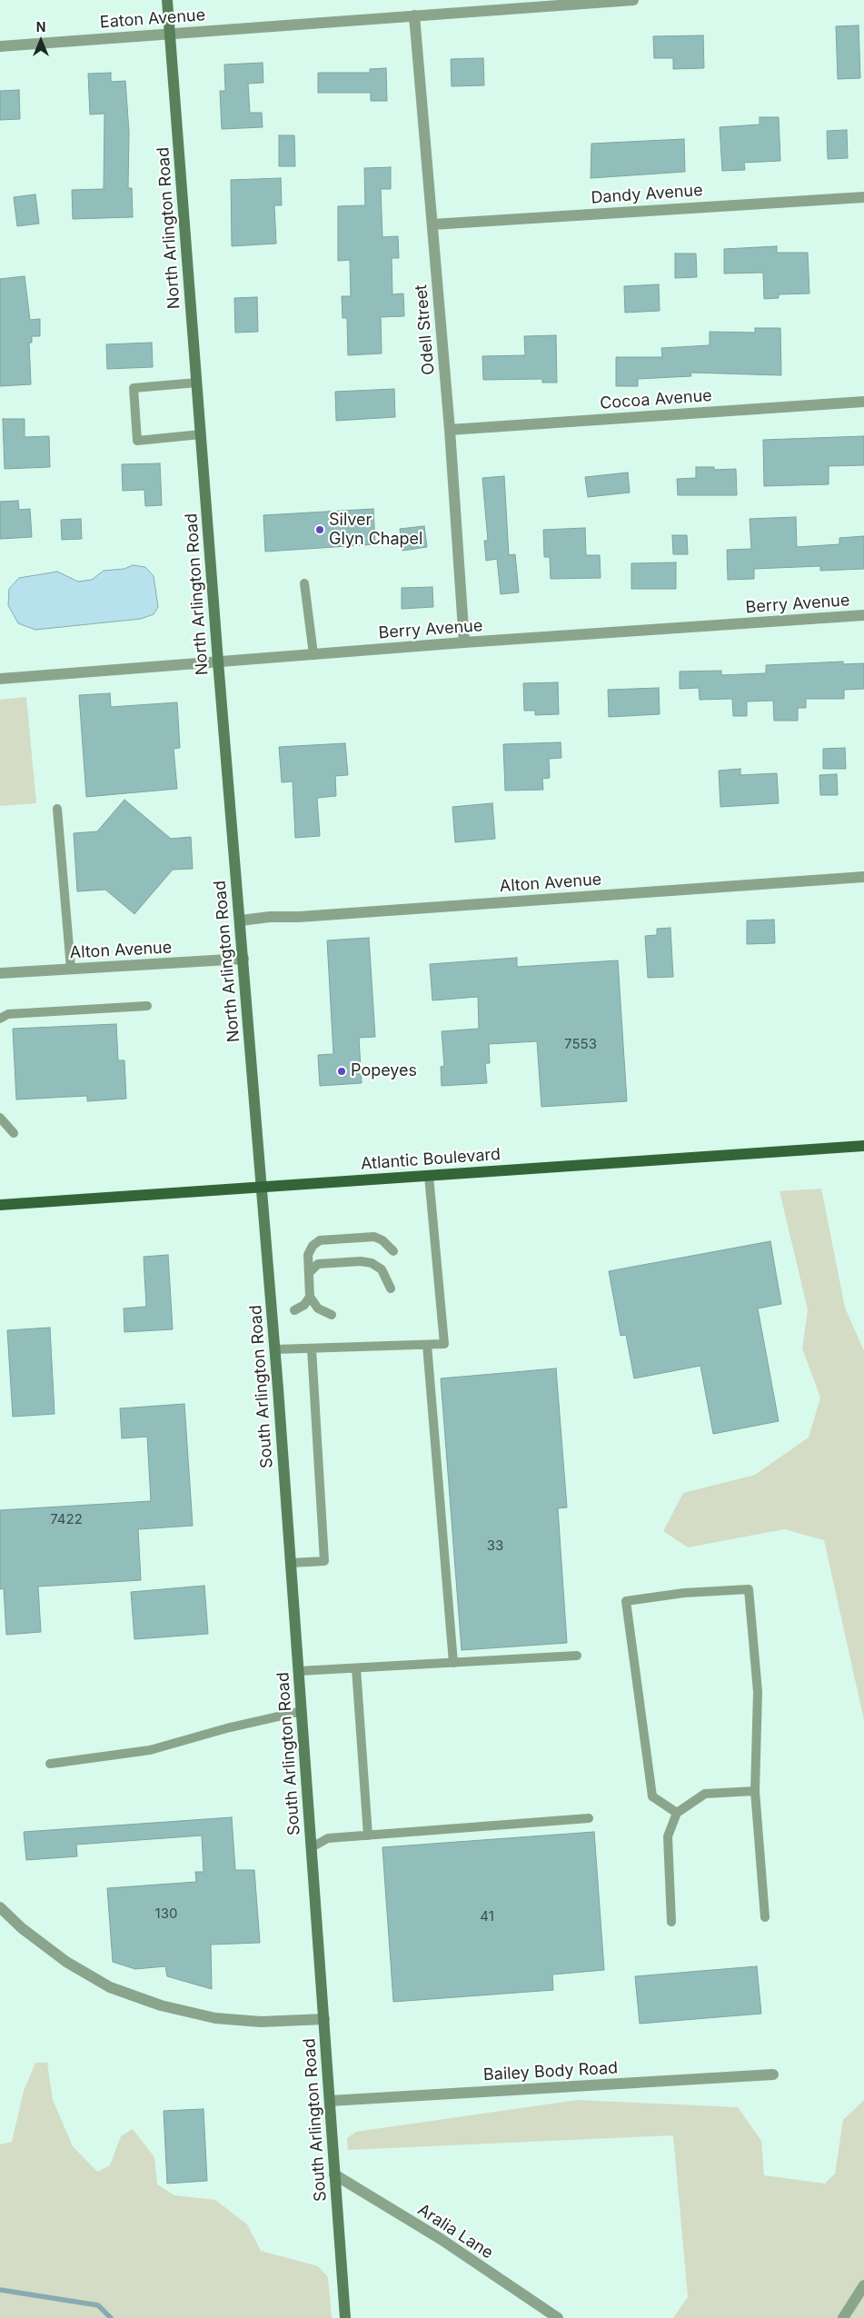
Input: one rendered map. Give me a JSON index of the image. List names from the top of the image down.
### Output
{
  "streets": {
    "main road": ["North Arlington Road", "Atlantic Boulevard", "South Arlington Road"],
    "street": [
      "Eaton Avenue",
      "Dandy Avenue",
      "Odell Street",
      "Cocoa Avenue",
      "Berry Avenue",
      "Alton Avenue",
      "Bailey Body Road",
      "Aralia Lane"
    ]
  },
  "crossings": [
    ["Eaton Avenue", "North Arlington Road"],
    ["Eaton Avenue", "Odell Street"],
    ["Dandy Avenue", "Odell Street"],
    ["North Arlington Road", "Berry Avenue"],
    ["North Arlington Road", "Alton Avenue"],
    ["North Arlington Road", "Atlantic Boulevard"],
    ["North Arlington Road", "South Arlington Road"],
    ["Odell Street", "Cocoa Avenue"],
    ["Odell Street", "Berry Avenue"],
    ["Atlantic Boulevard", "South Arlington Road"],
    ["South Arlington Road", "Bailey Body Road"],
    ["South Arlington Road", "Aralia Lane"]
  ],
  "places": ["Silver Glyn Chapel", "Popeyes"],
  "house_numbers": [
    "7553",
    "7422",
    "33",
    "130",
    "41"
  ],
  "north": "top"
}
